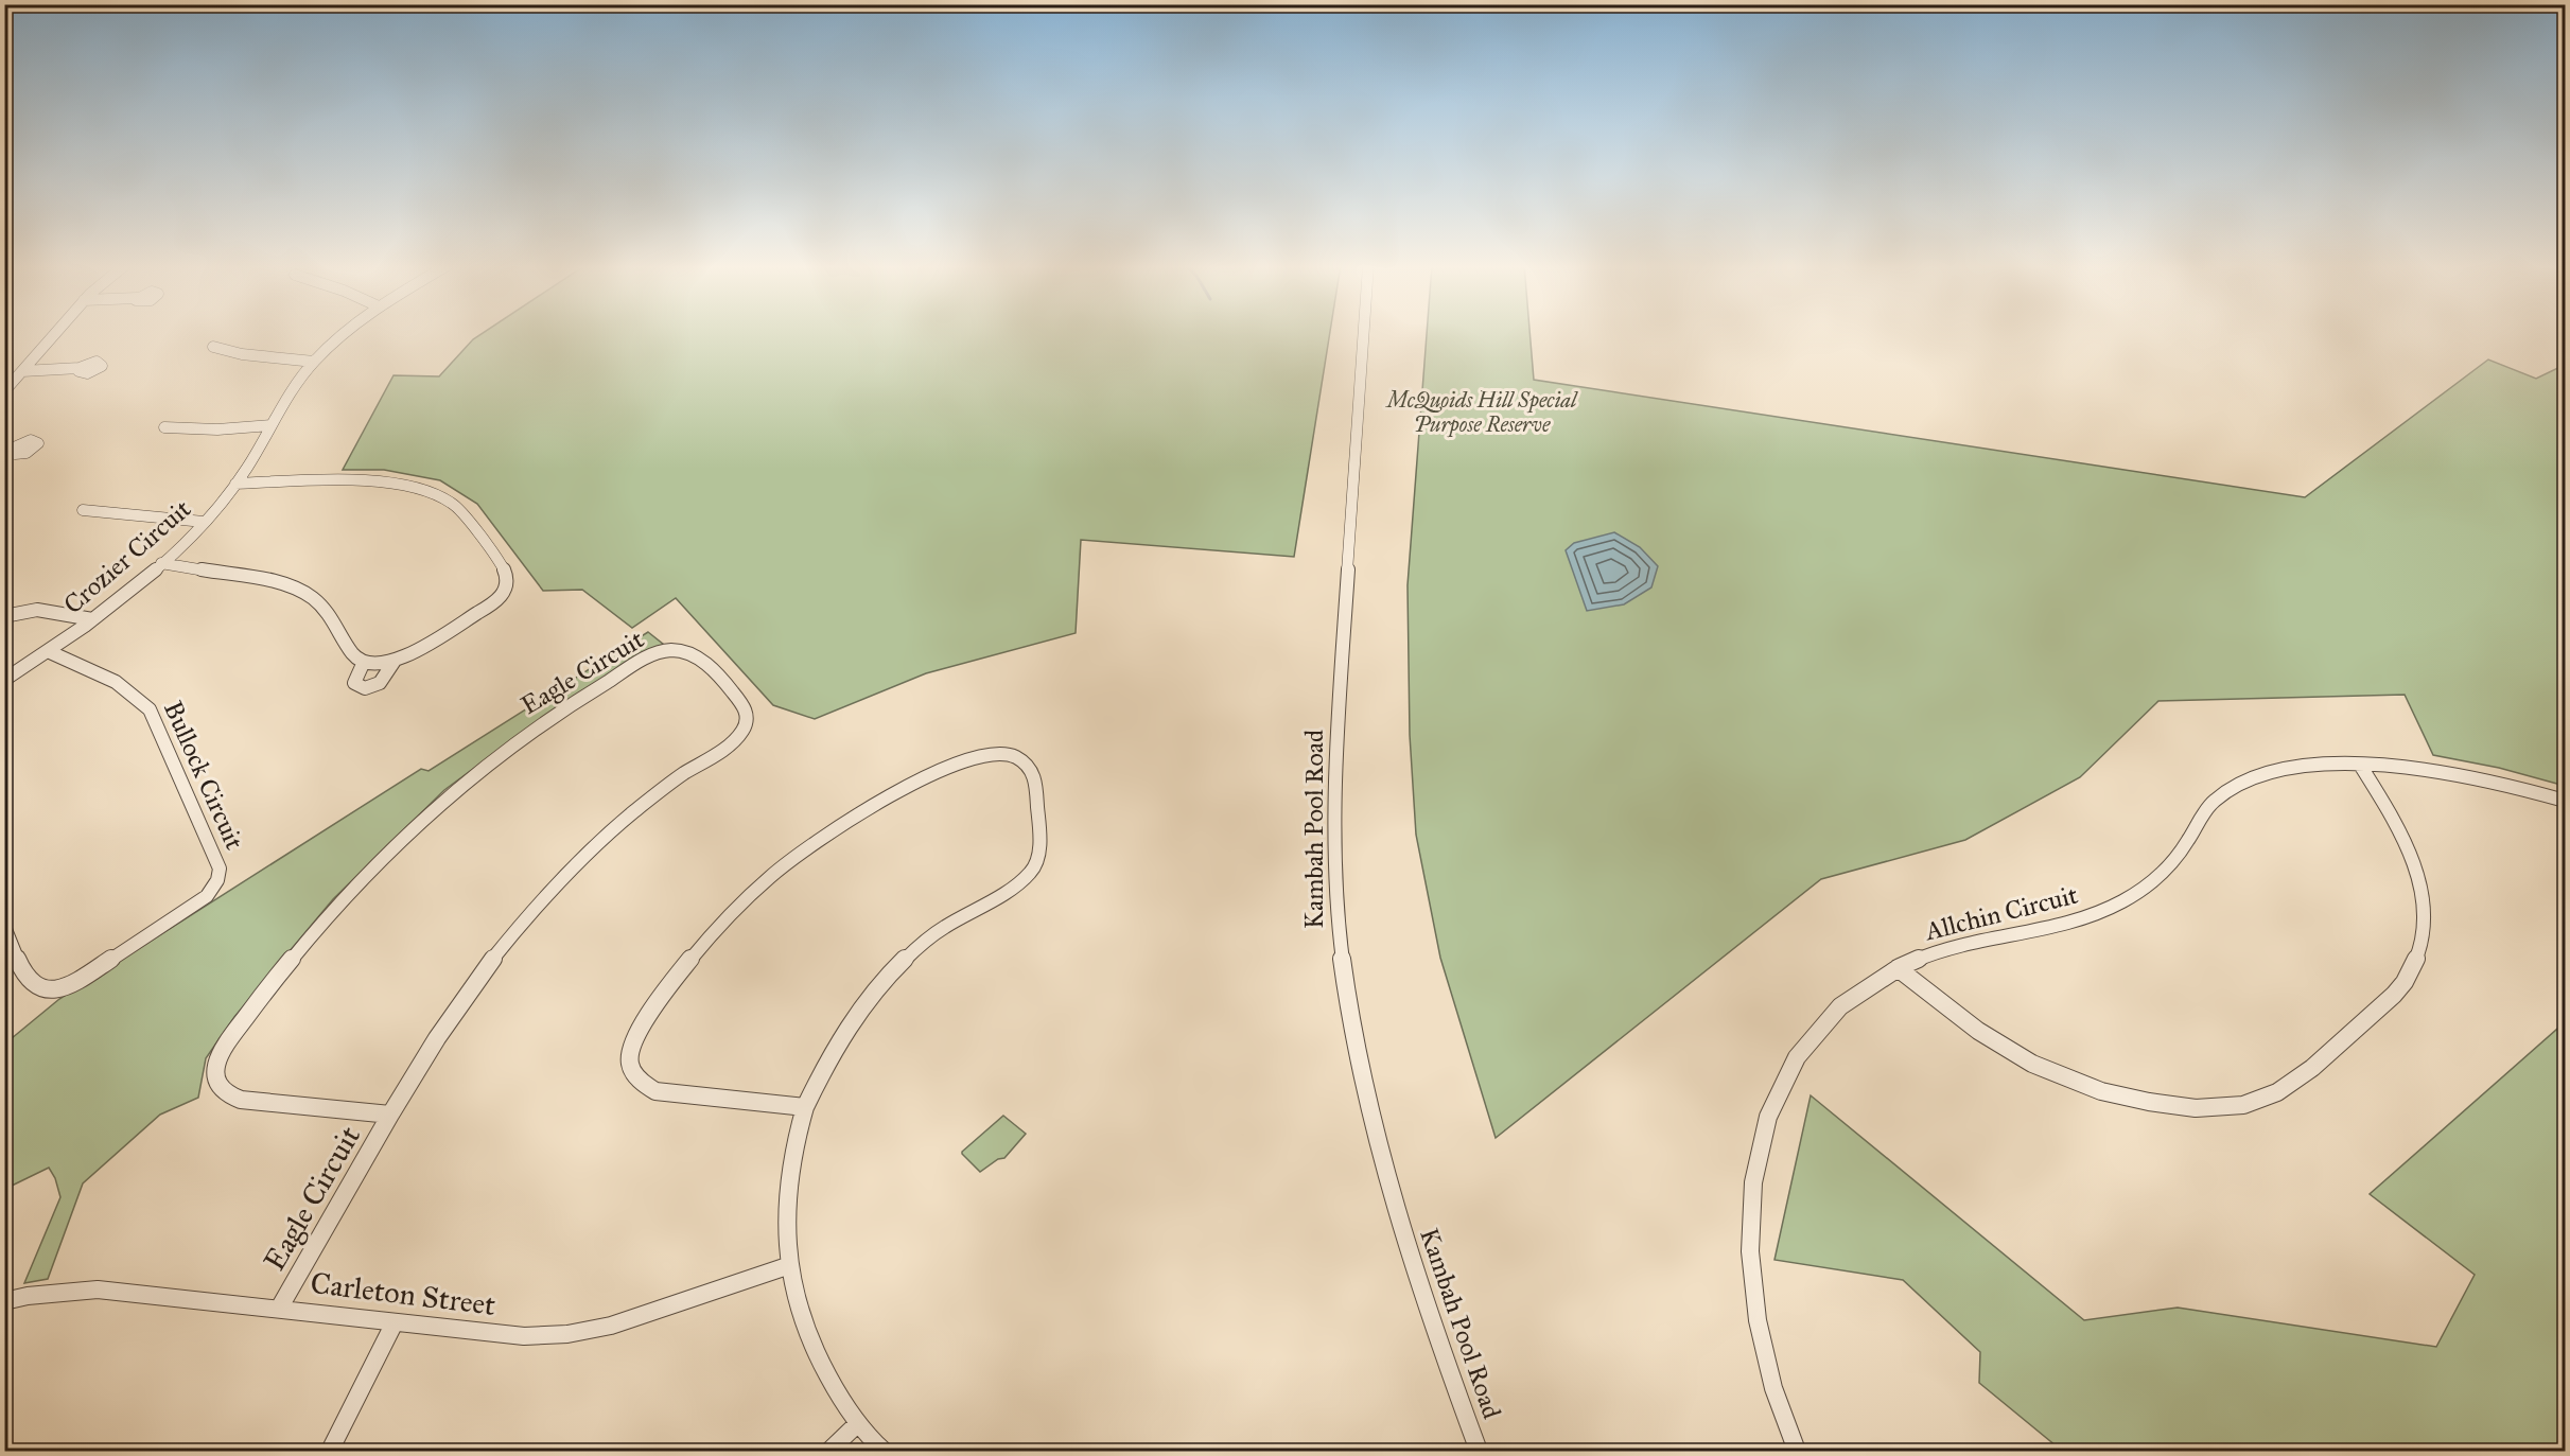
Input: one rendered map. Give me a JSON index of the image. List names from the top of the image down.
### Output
{
  "streets": {
    "street": [
      "Crozier Circuit",
      "Eagle Circuit",
      "Bullock Circuit",
      "Kambah Pool Road",
      "Allchin Circuit",
      "Carleton Street"
    ]
  },
  "crossings": [
    ["Crozier Circuit", "Bullock Circuit"],
    ["Eagle Circuit", "Carleton Street"]
  ],
  "parks": ["McQuoids Hill Special Purpose Reserve"]
}
